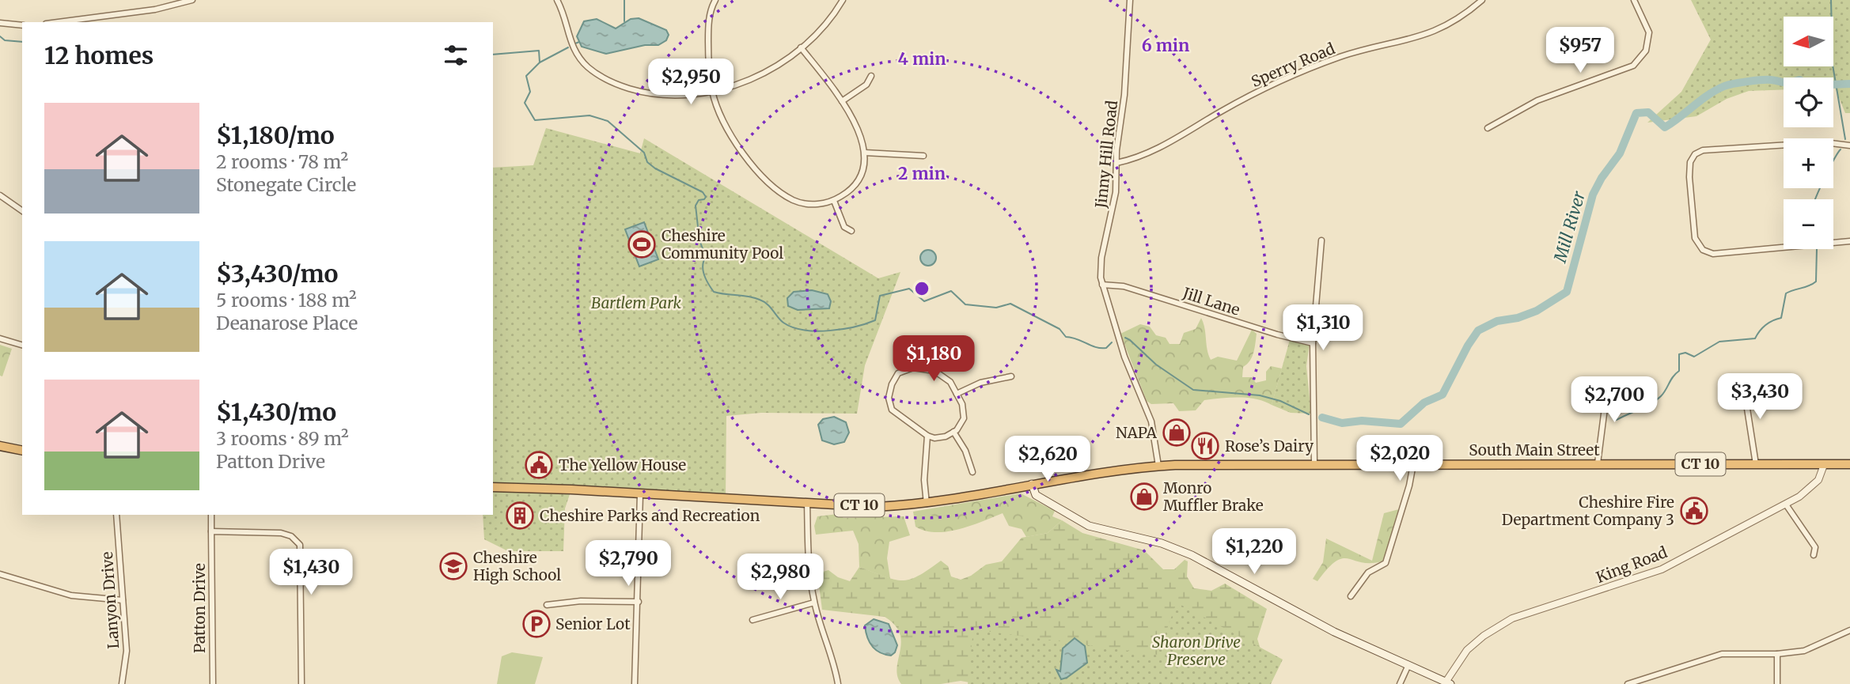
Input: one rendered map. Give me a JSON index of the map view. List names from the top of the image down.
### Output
{
  "streets": {
    "highway": ["South Main Street", "CT 10"],
    "street": [
      "Sperry Road",
      "Jinny Hill Road",
      "Jill Lane",
      "King Road",
      "Lanyon Drive",
      "Patton Drive"
    ]
  },
  "crossings": [
    ["Sperry Road", "Jinny Hill Road"],
    ["Jinny Hill Road", "Jill Lane"],
    ["Jinny Hill Road", "South Main Street"],
    ["South Main Street", "King Road"]
  ],
  "water": ["Mill River"],
  "parks": ["Bartlem Park", "Sharon Drive Preserve"],
  "places": {
    "sports": ["Cheshire Community Pool"],
    "shop": ["NAPA", "Monro Muffler Brake"],
    "restaurant": ["Rose’s Dairy"],
    "public building": ["The Yellow House", "Cheshire Fire Department Company 3"],
    "building": ["Cheshire Parks and Recreation"],
    "school or university": ["Cheshire High School"],
    "parking": ["Senior Lot"]
  },
  "north": "left",
  "page": {
    "map_buttons": ["+", "−"],
    "heading": "12 homes",
    "price": [
      "$957",
      "$2,950",
      "$1,310",
      "$1,180",
      "$3,430",
      "$2,700",
      "$2,020",
      "$2,620",
      "$1,220",
      "$2,790",
      "$1,430",
      "$2,980"
    ],
    "list": [
      {
        "name": "$1,180/mo",
        "note": "2 rooms · 78 m² · Stonegate Circle"
      },
      {
        "name": "$3,430/mo",
        "note": "5 rooms · 188 m² · Deanarose Place"
      },
      {
        "name": "$1,430/mo",
        "note": "3 rooms · 89 m² · Patton Drive"
      }
    ]
  },
  "rings": ["6 min", "4 min", "2 min"]
}
